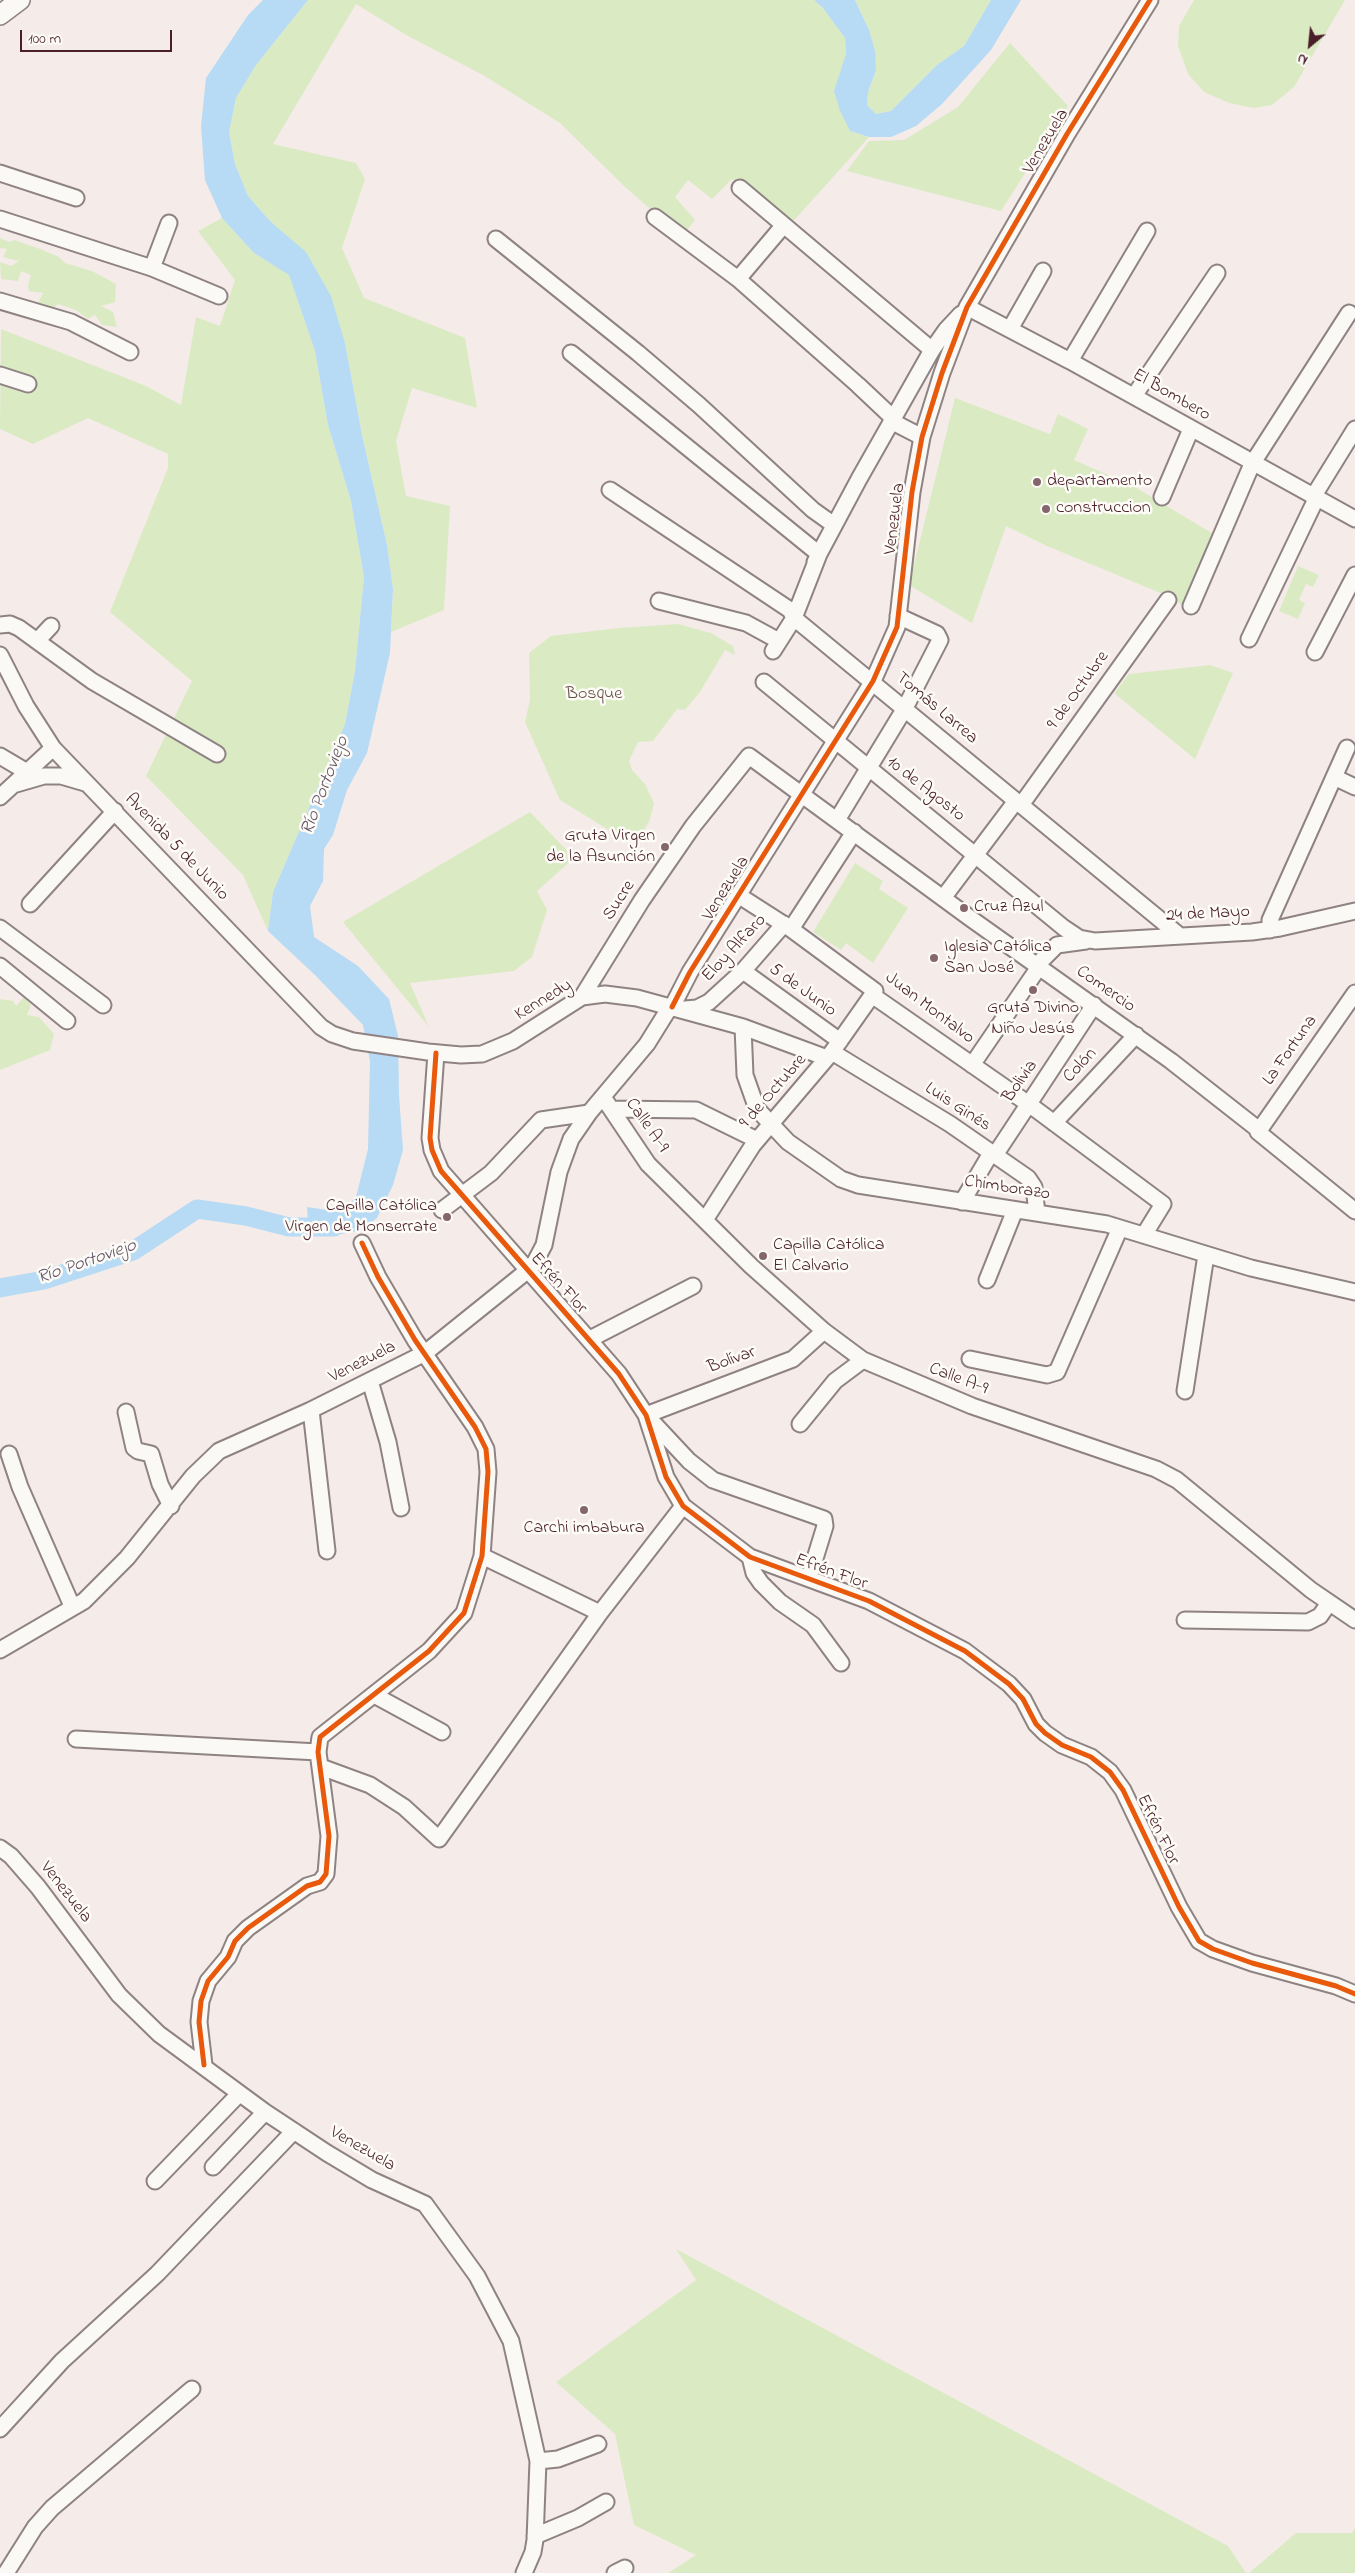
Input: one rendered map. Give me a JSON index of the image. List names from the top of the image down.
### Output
{
  "streets": {
    "street": [
      "Venezuela",
      "El Bombero",
      "9 de Octubre",
      "Tomás Larrea",
      "10 de Agosto",
      "Avenida 5 de Junio",
      "Sucre",
      "24 de Mayo",
      "Eloy Alfaro",
      "Comercio",
      "5 de Junio",
      "Kennedy",
      "Juan Montalvo",
      "La Fortuna",
      "Colón",
      "Bolivia",
      "Luis Ginés",
      "Calle A-9",
      "Chimborazo",
      "Efrén Flor",
      "Bolívar"
    ]
  },
  "crossings": [
    ["Venezuela", "El Bombero"],
    ["Venezuela", "Tomás Larrea"],
    ["Venezuela", "10 de Agosto"],
    ["Venezuela", "Eloy Alfaro"],
    ["Venezuela", "Comercio"],
    ["Venezuela", "Kennedy"],
    ["Venezuela", "Juan Montalvo"],
    ["Venezuela", "Luis Ginés"],
    ["Venezuela", "Calle A-9"],
    ["Venezuela", "Efrén Flor"],
    ["9 de Octubre", "Tomás Larrea"],
    ["9 de Octubre", "10 de Agosto"],
    ["9 de Octubre", "Comercio"],
    ["9 de Octubre", "5 de Junio"],
    ["9 de Octubre", "Juan Montalvo"],
    ["9 de Octubre", "Luis Ginés"],
    ["9 de Octubre", "Calle A-9"],
    ["9 de Octubre", "Chimborazo"],
    ["Tomás Larrea", "24 de Mayo"],
    ["10 de Agosto", "24 de Mayo"],
    ["Avenida 5 de Junio", "Kennedy"],
    ["Avenida 5 de Junio", "Efrén Flor"],
    ["Sucre", "Comercio"],
    ["Sucre", "Kennedy"],
    ["Eloy Alfaro", "Comercio"],
    ["Eloy Alfaro", "5 de Junio"],
    ["Eloy Alfaro", "Kennedy"],
    ["Eloy Alfaro", "Juan Montalvo"],
    ["Eloy Alfaro", "Luis Ginés"],
    ["Comercio", "La Fortuna"],
    ["Comercio", "Colón"],
    ["Comercio", "Bolivia"],
    ["5 de Junio", "Luis Ginés"],
    ["Kennedy", "Luis Ginés"],
    ["Kennedy", "Efrén Flor"],
    ["Juan Montalvo", "Colón"],
    ["Juan Montalvo", "Bolivia"],
    ["Juan Montalvo", "Chimborazo"],
    ["Bolivia", "Luis Ginés"],
    ["Bolivia", "Chimborazo"],
    ["Luis Ginés", "Chimborazo"],
    ["Calle A-9", "Bolívar"],
    ["Efrén Flor", "Bolívar"]
  ],
  "water": ["Río Portoviejo"],
  "parks": ["Bosque"],
  "places": [
    "departamento",
    "construccion",
    "Gruta Virgen de la Asunción",
    "Cruz Azul",
    "Iglesia Católica San José",
    "Gruta Divino Niño Jesús",
    "Capilla Católica Virgen de Monserrate",
    "Capilla Católica El Calvario",
    "Carchi imbabura"
  ],
  "scale_bar": "100 m",
  "north": "bottom left"
}
